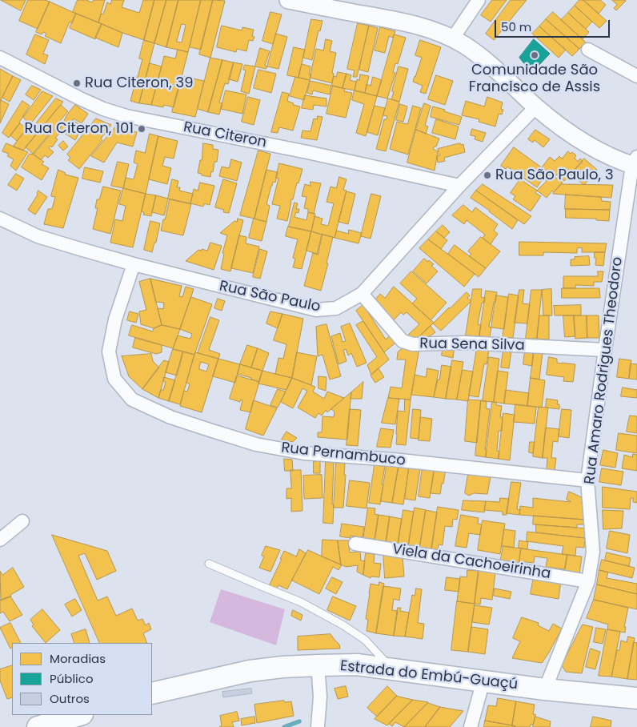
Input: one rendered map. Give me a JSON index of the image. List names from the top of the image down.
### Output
{
  "streets": {
    "main road": ["Estrada do Embú-Guaçú"],
    "street": [
      "Rua Citeron",
      "Rua São Paulo",
      "Rua Sena Silva",
      "Rua Amaro Rodrigues Theodoro",
      "Rua Pernambuco",
      "Viela da Cachoeirinha"
    ]
  },
  "crossings": [
    ["Rua Citeron", "Rua São Paulo"],
    ["Rua São Paulo", "Rua Sena Silva"],
    ["Rua São Paulo", "Rua Pernambuco"],
    ["Rua Sena Silva", "Rua Amaro Rodrigues Theodoro"],
    ["Rua Amaro Rodrigues Theodoro", "Rua Pernambuco"],
    ["Rua Amaro Rodrigues Theodoro", "Viela da Cachoeirinha"],
    ["Rua Amaro Rodrigues Theodoro", "Estrada do Embú-Guaçú"]
  ],
  "places": [
    "Comunidade São Francisco de Assis",
    "Rua Citeron, 39",
    "Rua Citeron, 101",
    "Rua São Paulo, 3"
  ],
  "legend": ["Moradias", "Público", "Outros"],
  "scale_bar": "50 m"
}
